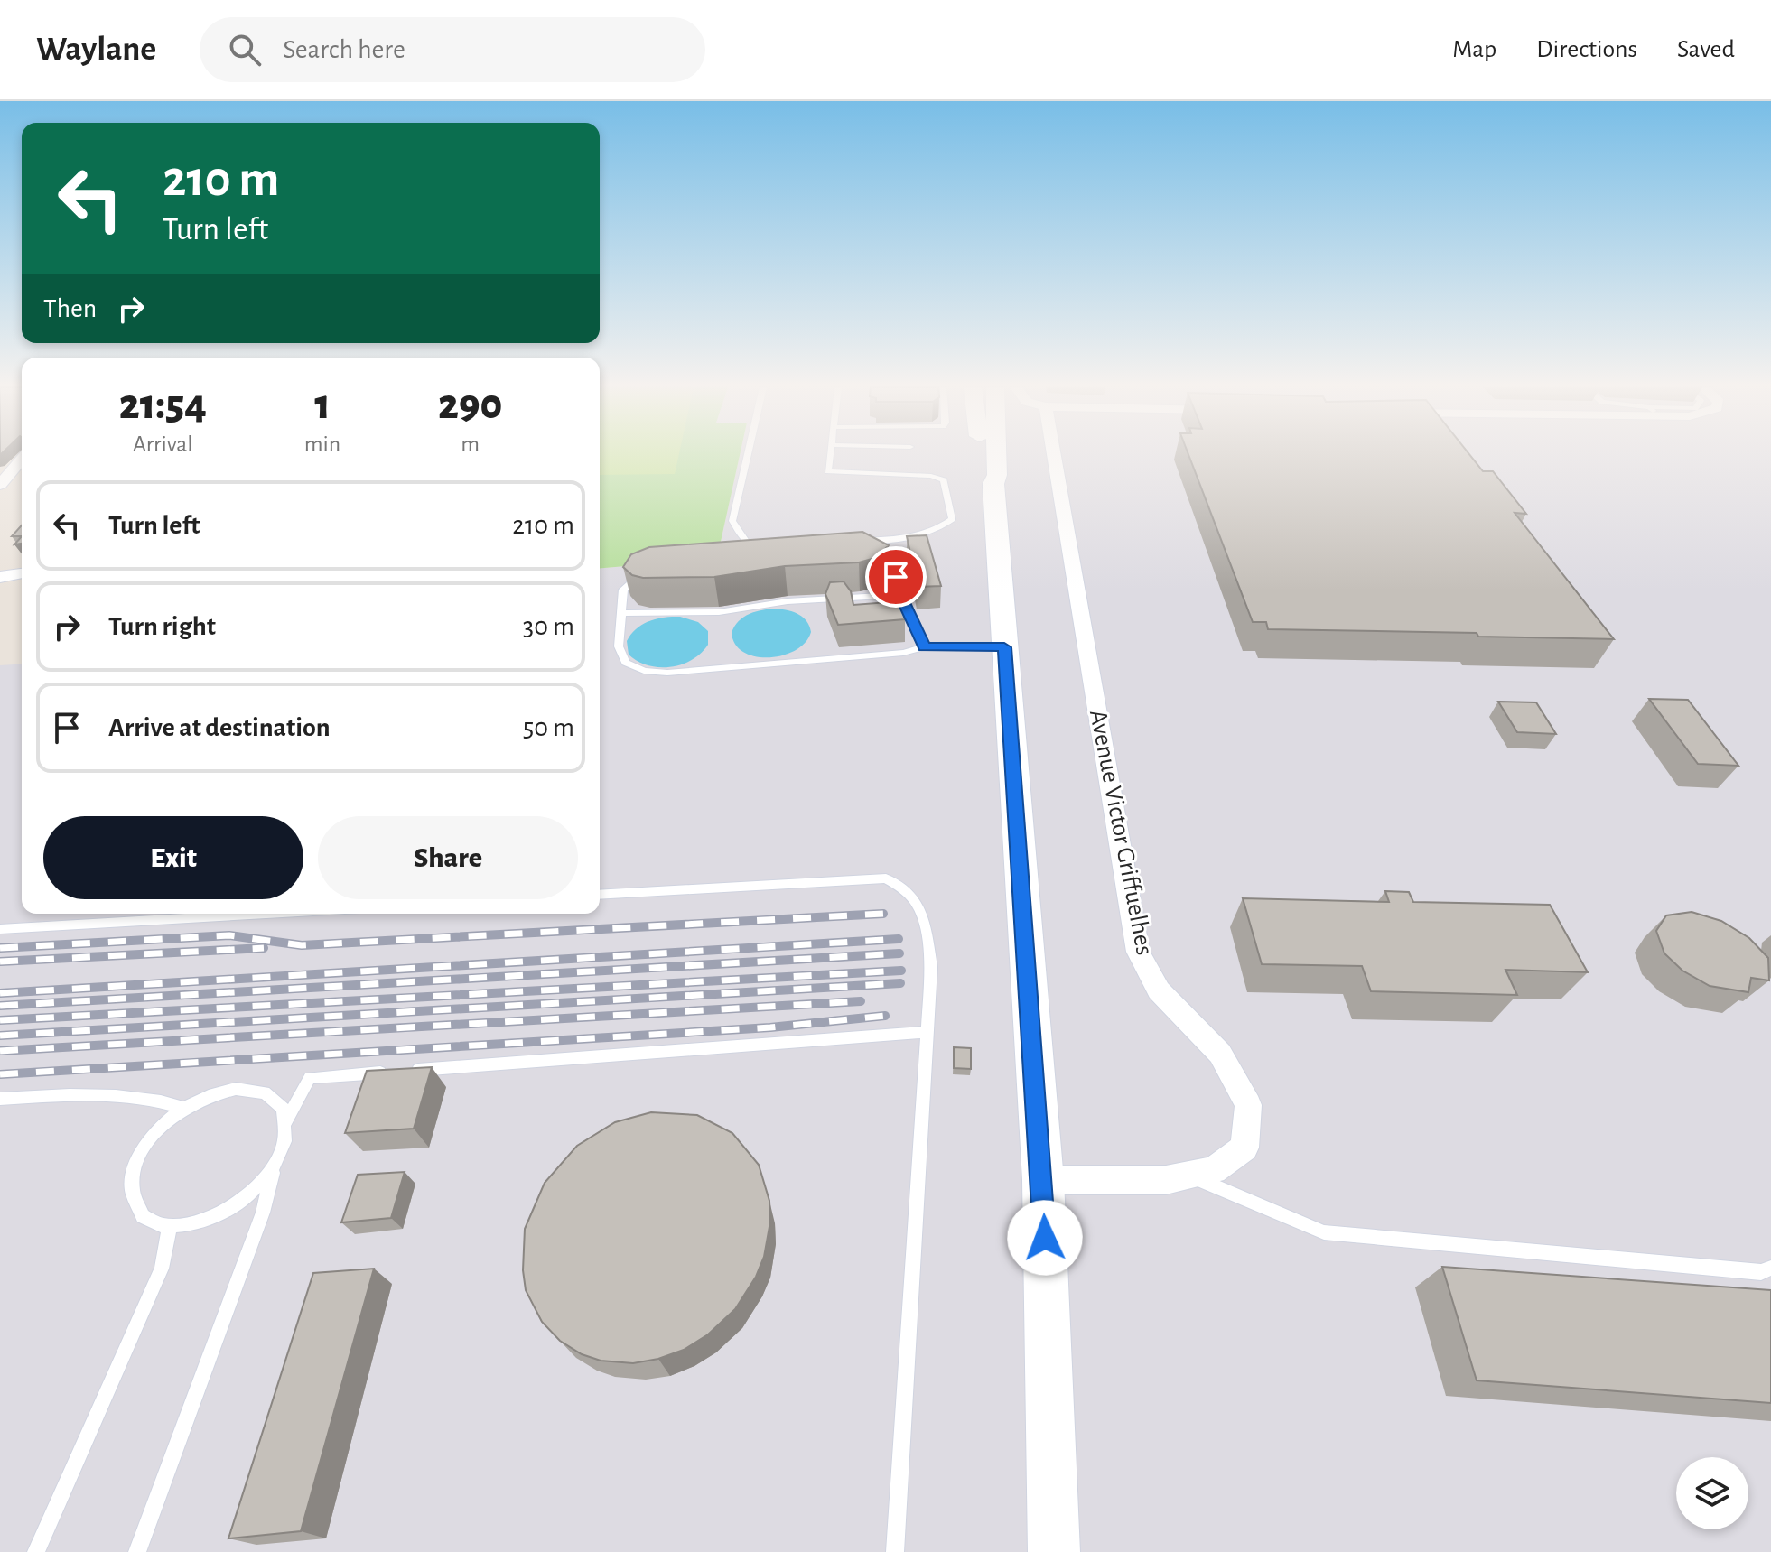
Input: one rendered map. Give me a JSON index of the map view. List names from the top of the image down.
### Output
{
  "streets": {
    "street": ["Avenue Victor Griffuelhes"]
  },
  "page": {
    "header": "Waylane",
    "search": "Search here",
    "nav": ["Map", "Directions", "Saved"],
    "turn": ["210 m", "Turn left"],
    "then": "Then",
    "eta": [
      "21:54",
      "Arrival",
      "1",
      "min",
      "290",
      "m"
    ],
    "list": [
      {
        "name": "Turn left",
        "value": "210 m"
      },
      {
        "name": "Turn right",
        "value": "30 m"
      },
      {
        "name": "Arrive at destination",
        "value": "50 m"
      }
    ],
    "buttons": ["Exit", "Share"]
  }
}
